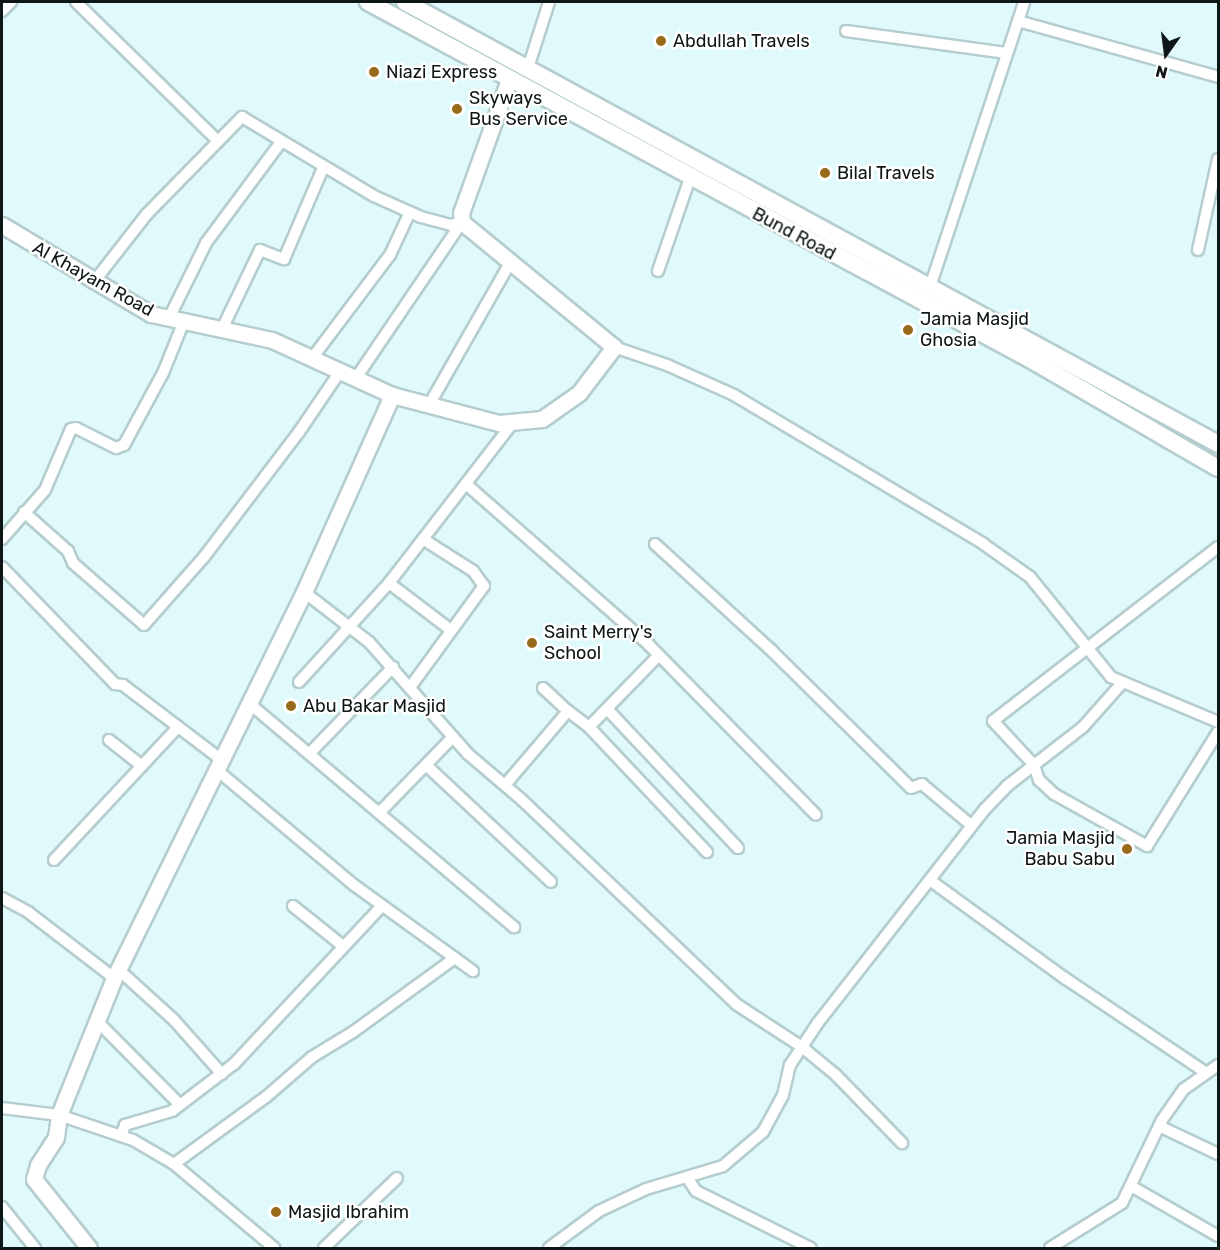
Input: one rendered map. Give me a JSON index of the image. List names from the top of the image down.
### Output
{
  "streets": {
    "main road": ["Bund Road"],
    "street": ["Al Khayam Road"]
  },
  "places": [
    "Abdullah Travels",
    "Niazi Express",
    "Skyways Bus Service",
    "Bilal Travels",
    "Jamia Masjid Ghosia",
    "Saint Merry's School",
    "Abu Bakar Masjid",
    "Jamia Masjid Babu Sabu",
    "Masjid Ibrahim"
  ],
  "north": "bottom"
}
